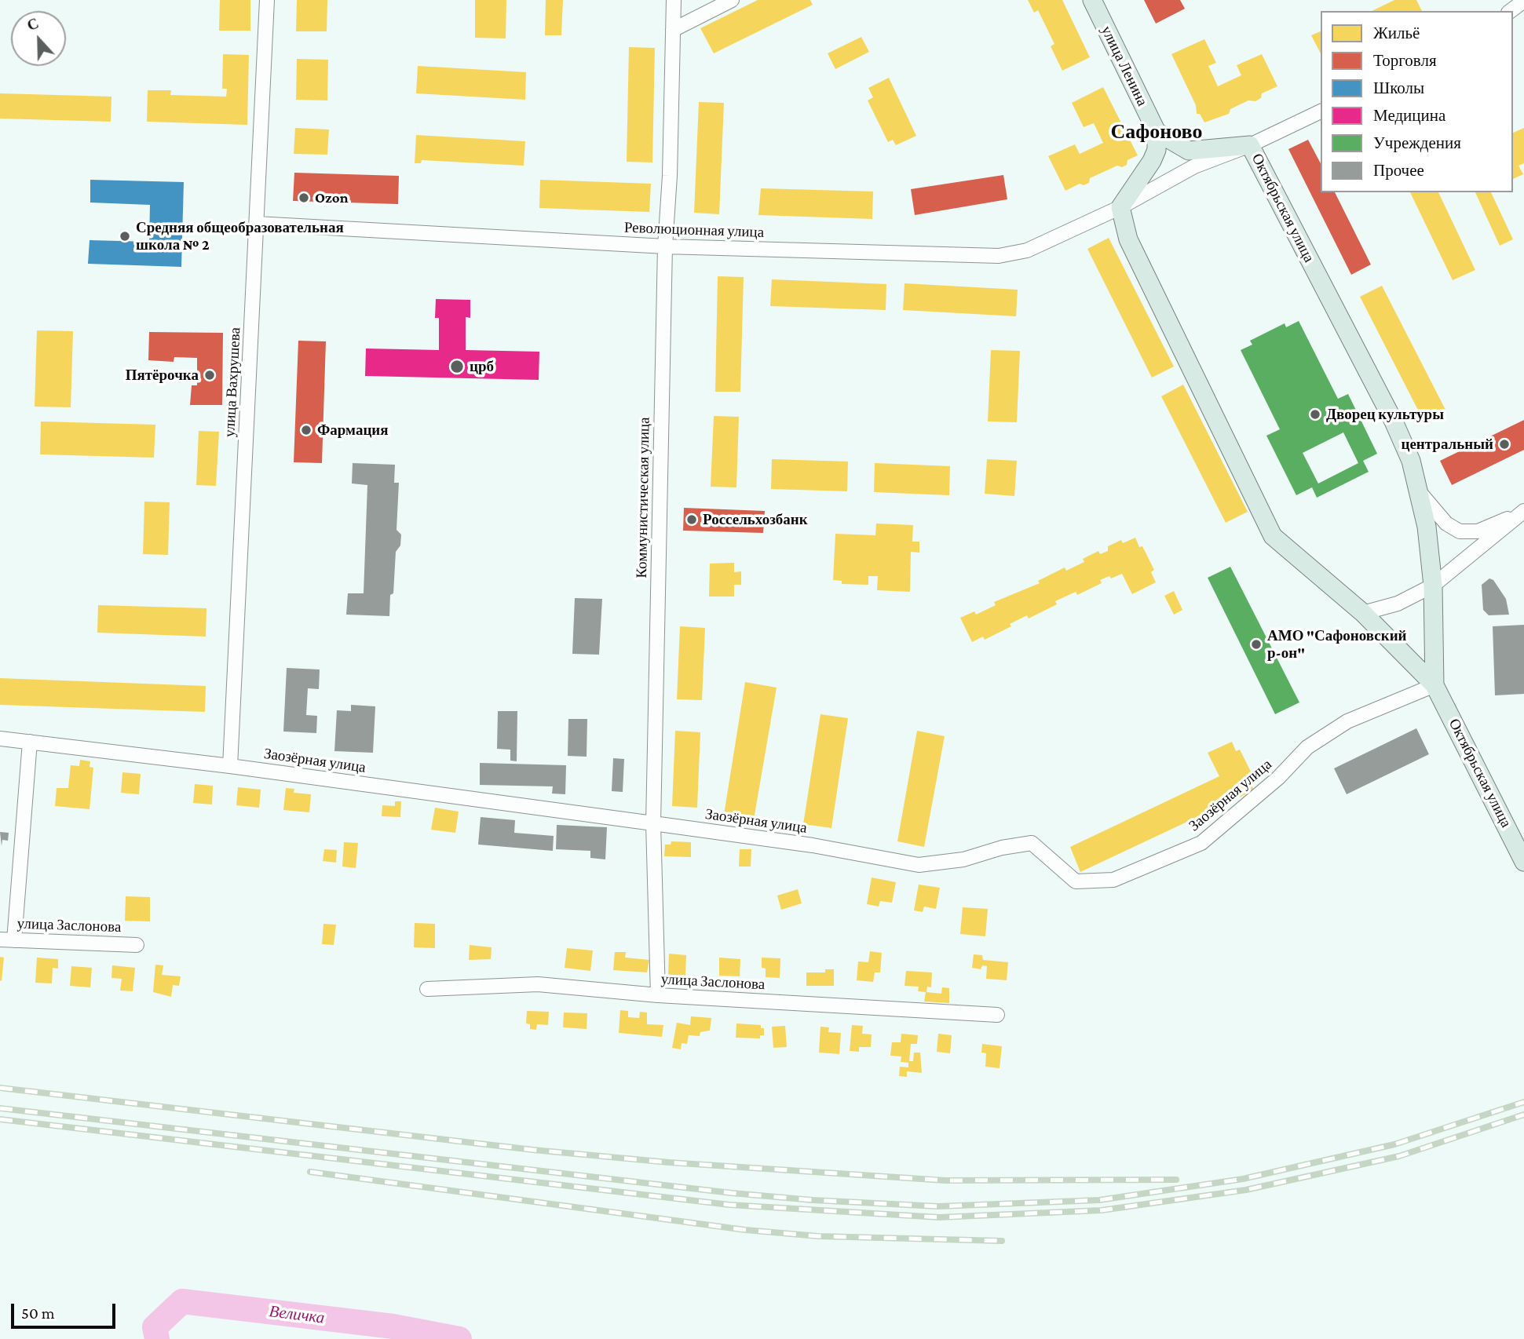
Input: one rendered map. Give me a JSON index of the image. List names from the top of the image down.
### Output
{
  "streets": {
    "main road": ["улица Ленина", "Октябрьская улица"],
    "street": [
      "Революционная улица",
      "улица Вахрушева",
      "Коммунистическая улица",
      "Заозёрная улица",
      "улица Заслонова"
    ]
  },
  "crossings": [
    ["улица Ленина", "Октябрьская улица"],
    ["Октябрьская улица", "Революционная улица"],
    ["Октябрьская улица", "Заозёрная улица"],
    ["Революционная улица", "улица Вахрушева"],
    ["Революционная улица", "Коммунистическая улица"],
    ["улица Вахрушева", "Заозёрная улица"],
    ["Коммунистическая улица", "Заозёрная улица"],
    ["Коммунистическая улица", "улица Заслонова"]
  ],
  "districts": ["Сафоново"],
  "water": ["Величка"],
  "places": [
    "Ozon",
    "Средняя общеобразовательная школа № 2",
    "црб",
    "Пятёрочка",
    "Дворец культуры",
    "Фармация",
    "центральный",
    "Россельхозбанк",
    "АМО \"Сафоновский р-он\""
  ],
  "legend": [
    "Жильё",
    "Торговля",
    "Школы",
    "Медицина",
    "Учреждения",
    "Прочее"
  ],
  "scale_bar": "50 m",
  "north": "top"
}
